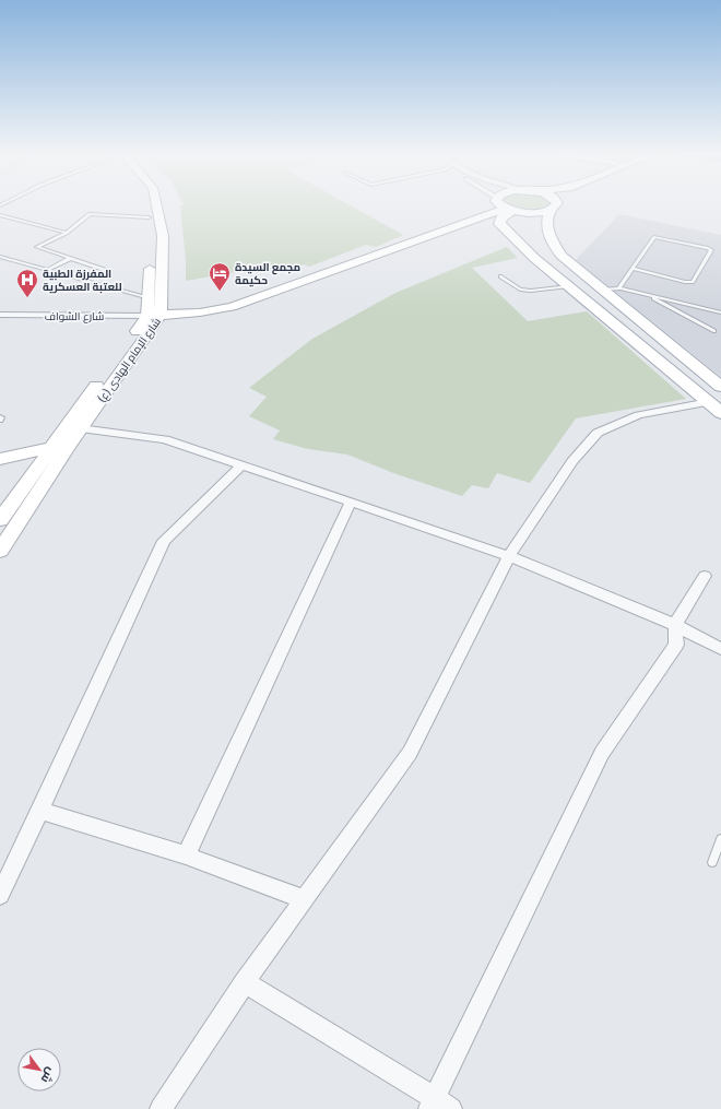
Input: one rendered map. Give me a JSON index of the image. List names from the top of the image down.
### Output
{
  "streets": {
    "main road": ["شارع الإمام الهادی (ع)"],
    "street": ["شارع الشواف"]
  },
  "crossings": [
    ["شارع الشواف", "شارع الإمام الهادی (ع)"]
  ],
  "places": {
    "hotel": ["مجمع السيدة حكيمة"],
    "hospital": ["المفرزة الطبية للعتبة العسكرية"]
  },
  "north": "bottom right"
}
